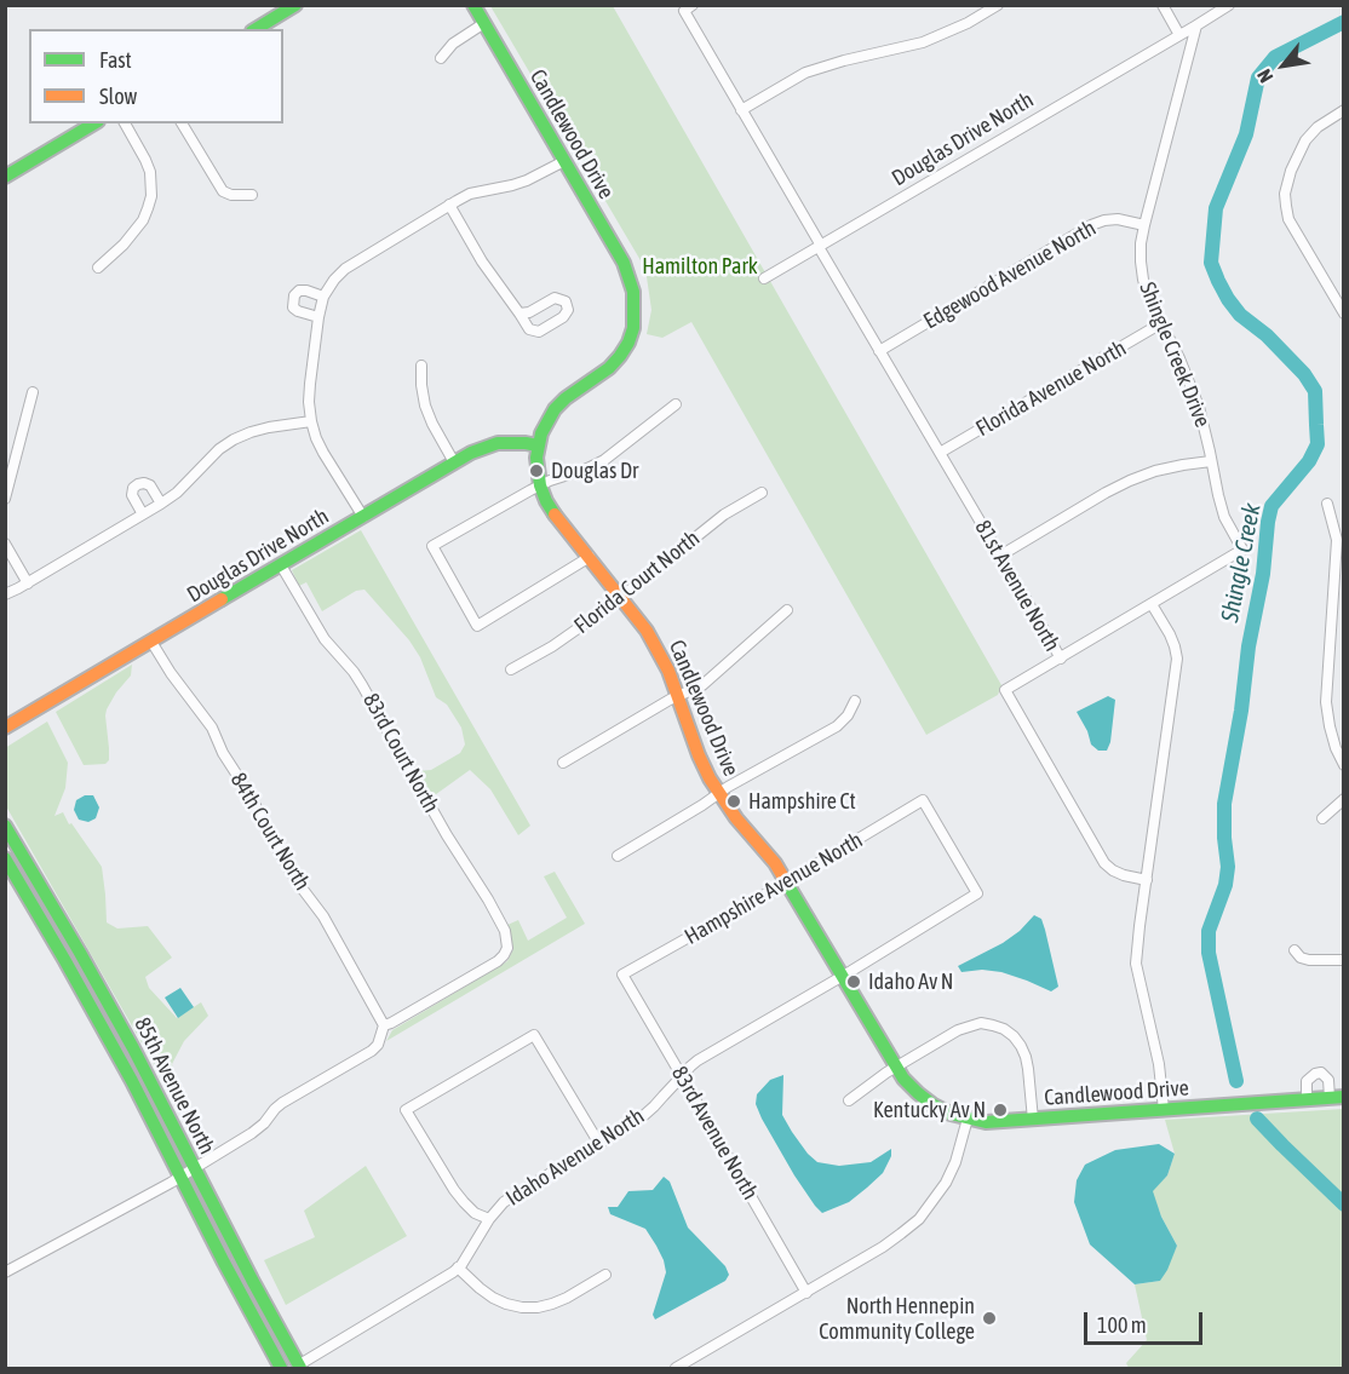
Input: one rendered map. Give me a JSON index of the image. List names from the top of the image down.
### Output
{
  "streets": {
    "street": [
      "Candlewood Drive",
      "Douglas Drive North",
      "Edgewood Avenue North",
      "Shingle Creek Drive",
      "Florida Avenue North",
      "Florida Court North",
      "81st Avenue North",
      "83rd Court North",
      "84th Court North",
      "Hampshire Avenue North",
      "85th Avenue North",
      "83rd Avenue North",
      "Idaho Avenue North"
    ]
  },
  "crossings": [
    ["Candlewood Drive", "Douglas Drive North"],
    ["Candlewood Drive", "Florida Court North"],
    ["Candlewood Drive", "Hampshire Avenue North"],
    ["Candlewood Drive", "Idaho Avenue North"],
    ["Douglas Drive North", "Shingle Creek Drive"],
    ["Douglas Drive North", "81st Avenue North"],
    ["Douglas Drive North", "83rd Court North"],
    ["Douglas Drive North", "84th Court North"],
    ["Edgewood Avenue North", "Shingle Creek Drive"],
    ["Edgewood Avenue North", "81st Avenue North"],
    ["Shingle Creek Drive", "Florida Avenue North"],
    ["Florida Avenue North", "81st Avenue North"],
    ["83rd Court North", "84th Court North"],
    ["Hampshire Avenue North", "83rd Avenue North"],
    ["Hampshire Avenue North", "Idaho Avenue North"],
    ["85th Avenue North", "Idaho Avenue North"],
    ["83rd Avenue North", "Idaho Avenue North"]
  ],
  "water": ["Shingle Creek"],
  "parks": ["Hamilton Park"],
  "places": [
    "Douglas Dr",
    "Hampshire Ct",
    "Idaho Av N",
    "Kentucky Av N",
    "North Hennepin Community College"
  ],
  "legend": ["Fast", "Slow"],
  "scale_bar": "100 m",
  "north": "bottom left"
}
